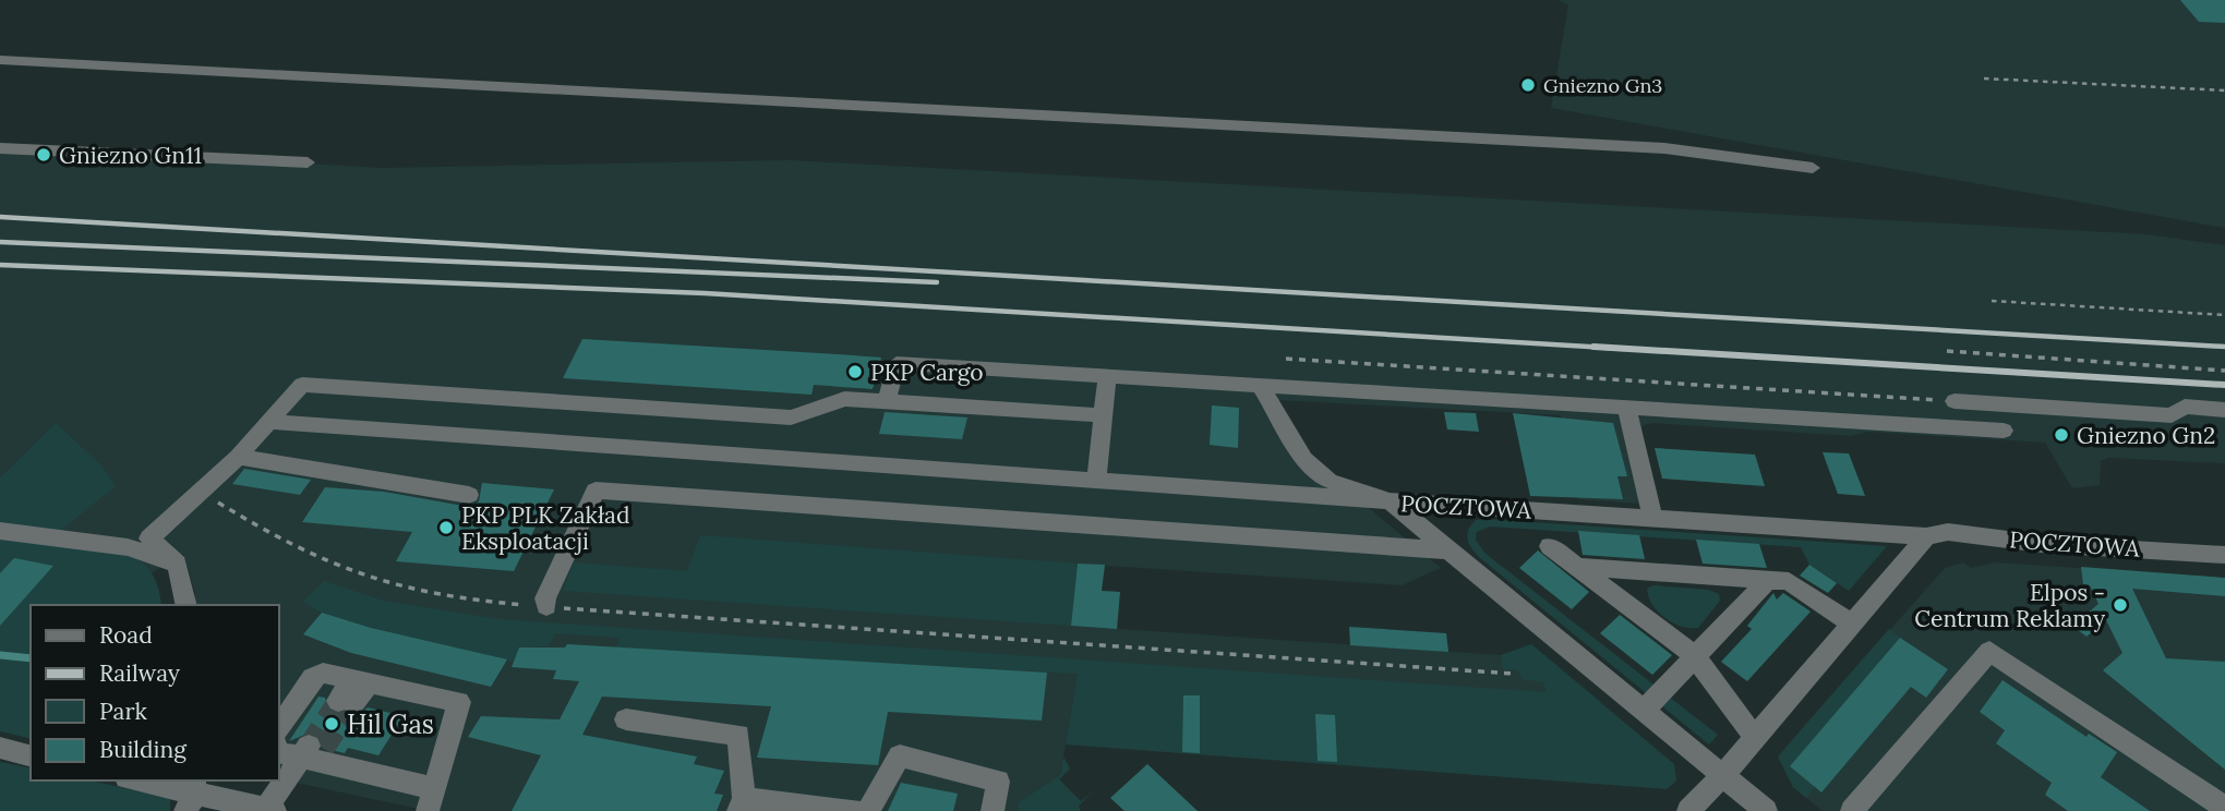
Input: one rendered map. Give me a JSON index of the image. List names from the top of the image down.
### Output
{
  "streets": {
    "street": ["POCZTOWA"]
  },
  "places": [
    "Gniezno Gn3",
    "Gniezno Gn11",
    "PKP Cargo",
    "Gniezno Gn2",
    "PKP PLK Zakład Eksploatacji",
    "Elpos - Centrum Reklamy",
    "Hil Gas"
  ],
  "legend": [
    "Road",
    "Railway",
    "Park",
    "Building"
  ]
}
